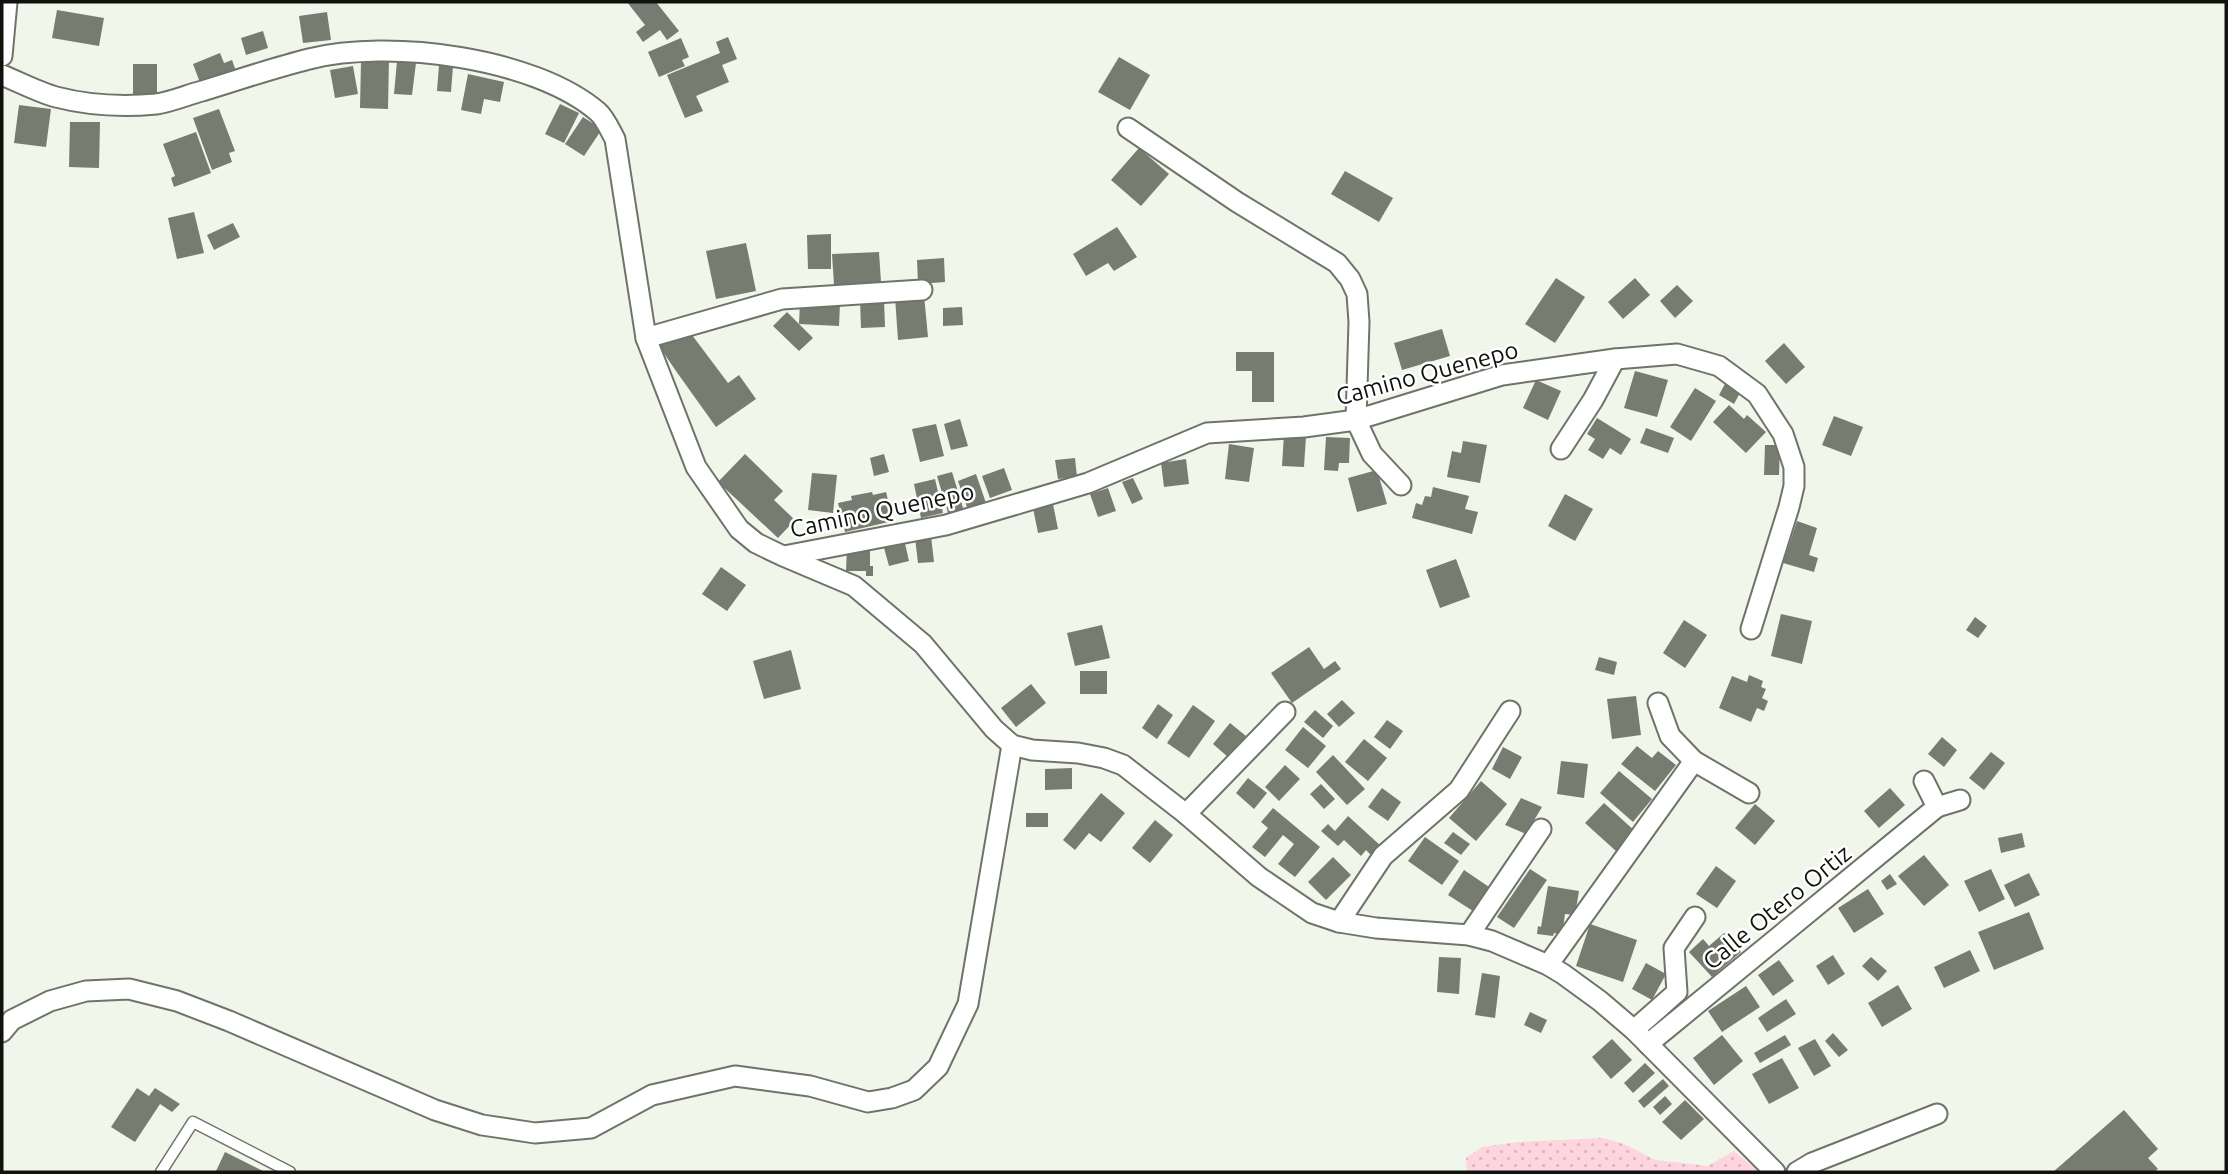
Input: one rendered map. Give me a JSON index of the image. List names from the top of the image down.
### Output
{
  "streets": {
    "street": ["Camino Quenepo", "Calle Otero Ortiz"]
  }
}
